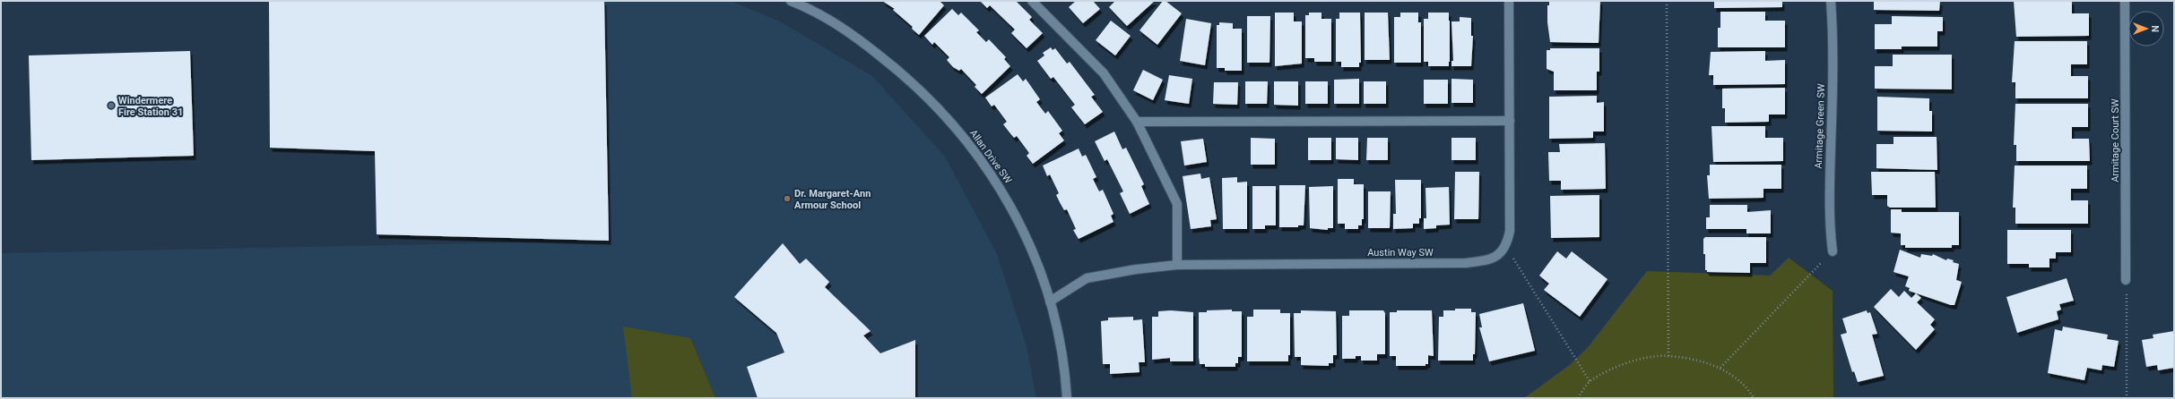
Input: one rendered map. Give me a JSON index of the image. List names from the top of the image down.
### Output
{
  "streets": {
    "street": [
      "Armitage Green SW",
      "Armitage Court SW",
      "Allan Drive SW",
      "Austin Way SW"
    ]
  },
  "crossings": [
    ["Allan Drive SW", "Austin Way SW"]
  ],
  "places": ["Windermere Fire Station 31", "Dr. Margaret-Ann Armour School"],
  "north": "right"
}
